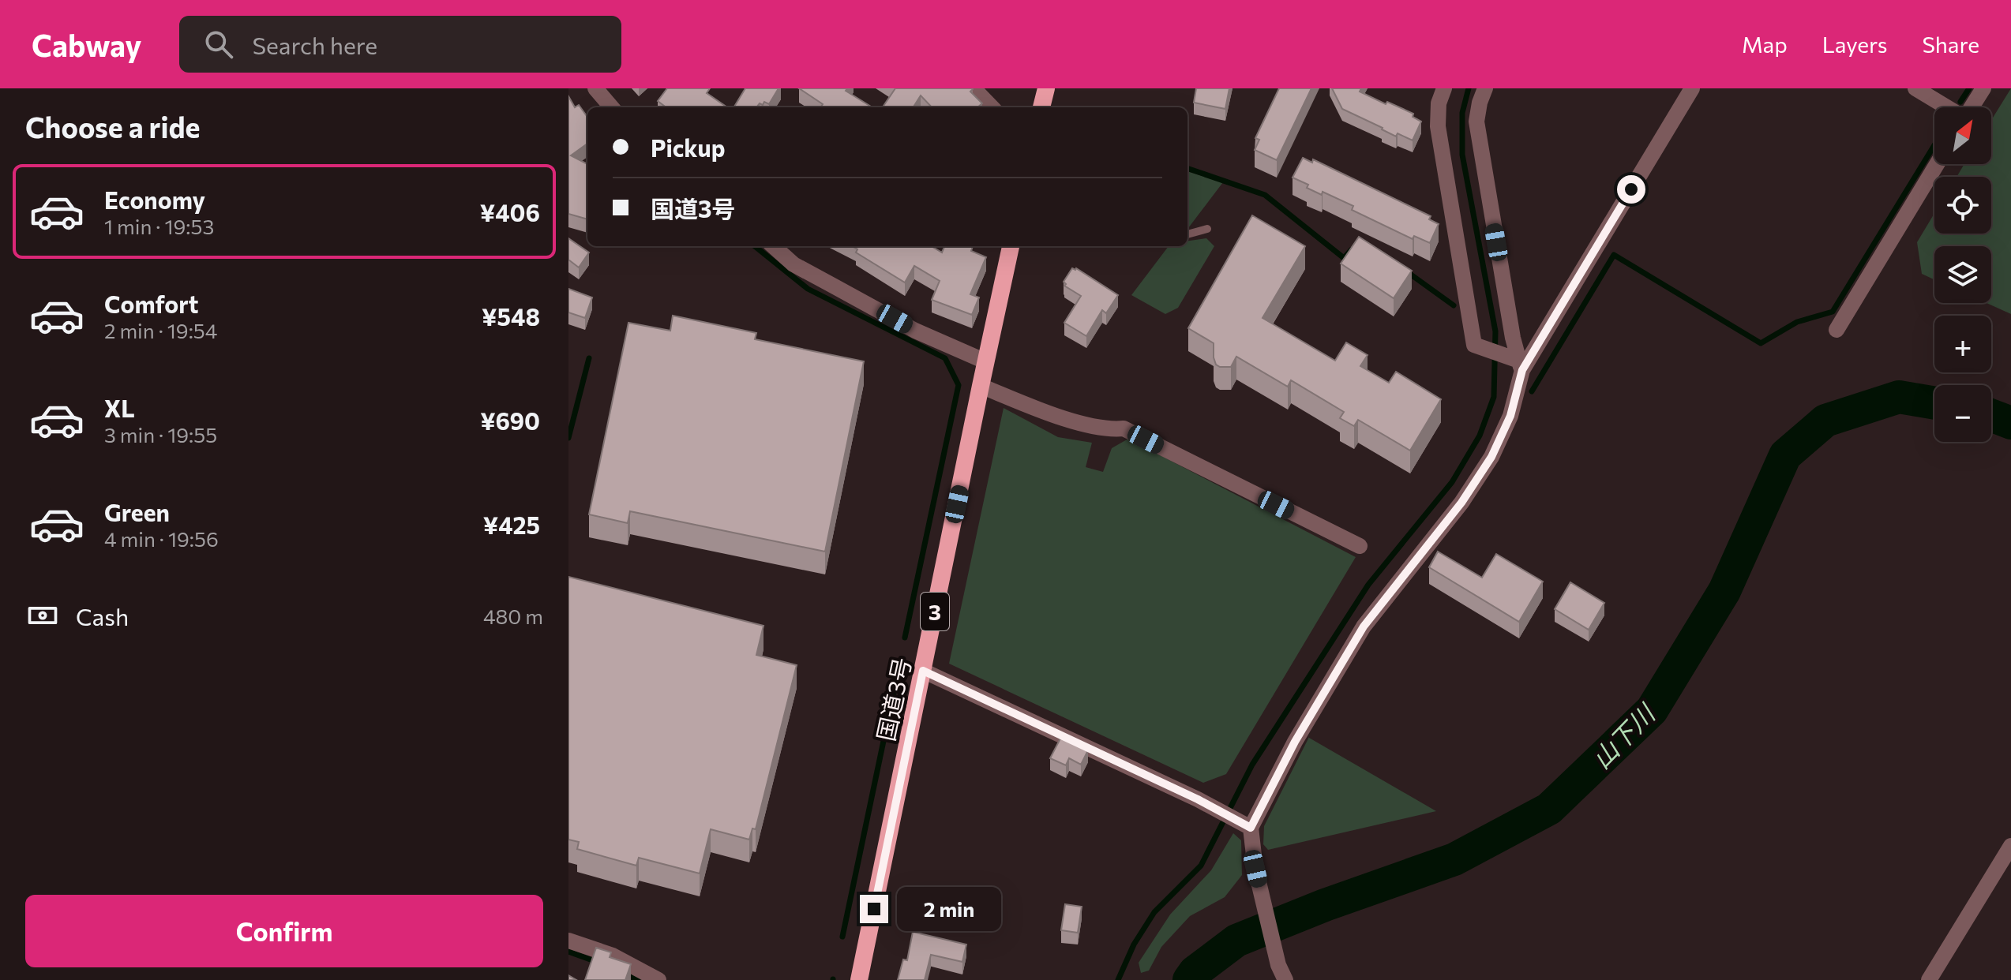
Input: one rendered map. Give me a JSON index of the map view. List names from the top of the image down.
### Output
{
  "streets": {
    "highway": ["3", "国道3号"]
  },
  "water": ["山下川"],
  "north": "top right",
  "page": {
    "header": "Cabway",
    "search": "Search here",
    "nav": ["Map", "Layers", "Share"],
    "heading": "Choose a ride",
    "map_buttons": ["+", "−"],
    "banner": ["Pickup", "国道3号"],
    "list": [
      {
        "name": "Economy",
        "note": "1 min · 19:53",
        "value": "¥406"
      },
      {
        "name": "Comfort",
        "note": "2 min · 19:54",
        "value": "¥548"
      },
      {
        "name": "XL",
        "note": "3 min · 19:55",
        "value": "¥690"
      },
      {
        "name": "Green",
        "note": "4 min · 19:56",
        "value": "¥425"
      }
    ],
    "pay": ["Cash", "480 m"],
    "buttons": "Confirm",
    "bubble": "2 min"
  }
}
